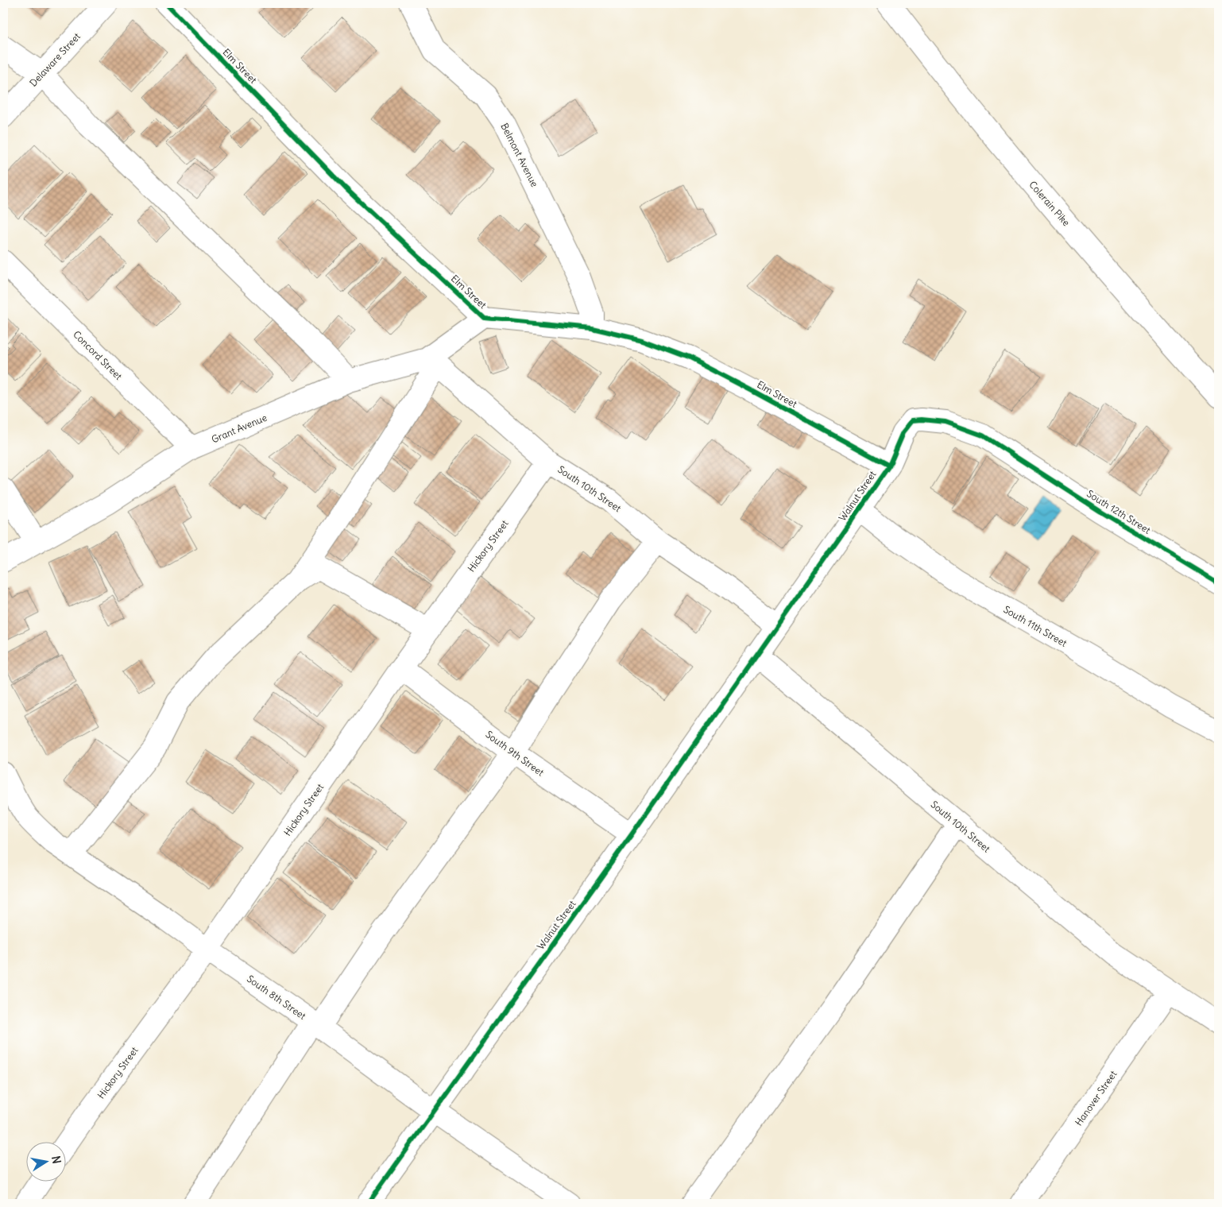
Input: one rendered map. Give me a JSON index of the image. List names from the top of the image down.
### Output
{
  "streets": {
    "street": [
      "Delaware Street",
      "Elm Street",
      "Belmont Avenue",
      "Colerain Pike",
      "Concord Street",
      "Grant Avenue",
      "South 10th Street",
      "Walnut Street",
      "South 12th Street",
      "Hickory Street",
      "South 11th Street",
      "South 9th Street",
      "South 8th Street",
      "Hanover Street"
    ]
  },
  "crossings": [
    ["Elm Street", "Belmont Avenue"],
    ["Elm Street", "Grant Avenue"],
    ["Elm Street", "Walnut Street"],
    ["Concord Street", "Grant Avenue"],
    ["Grant Avenue", "South 10th Street"],
    ["South 10th Street", "Walnut Street"],
    ["South 10th Street", "Hickory Street"],
    ["South 10th Street", "Hanover Street"],
    ["Walnut Street", "South 12th Street"],
    ["Walnut Street", "South 11th Street"],
    ["Walnut Street", "South 9th Street"],
    ["Walnut Street", "South 8th Street"],
    ["Hickory Street", "South 9th Street"],
    ["Hickory Street", "South 8th Street"]
  ],
  "north": "right"
}
